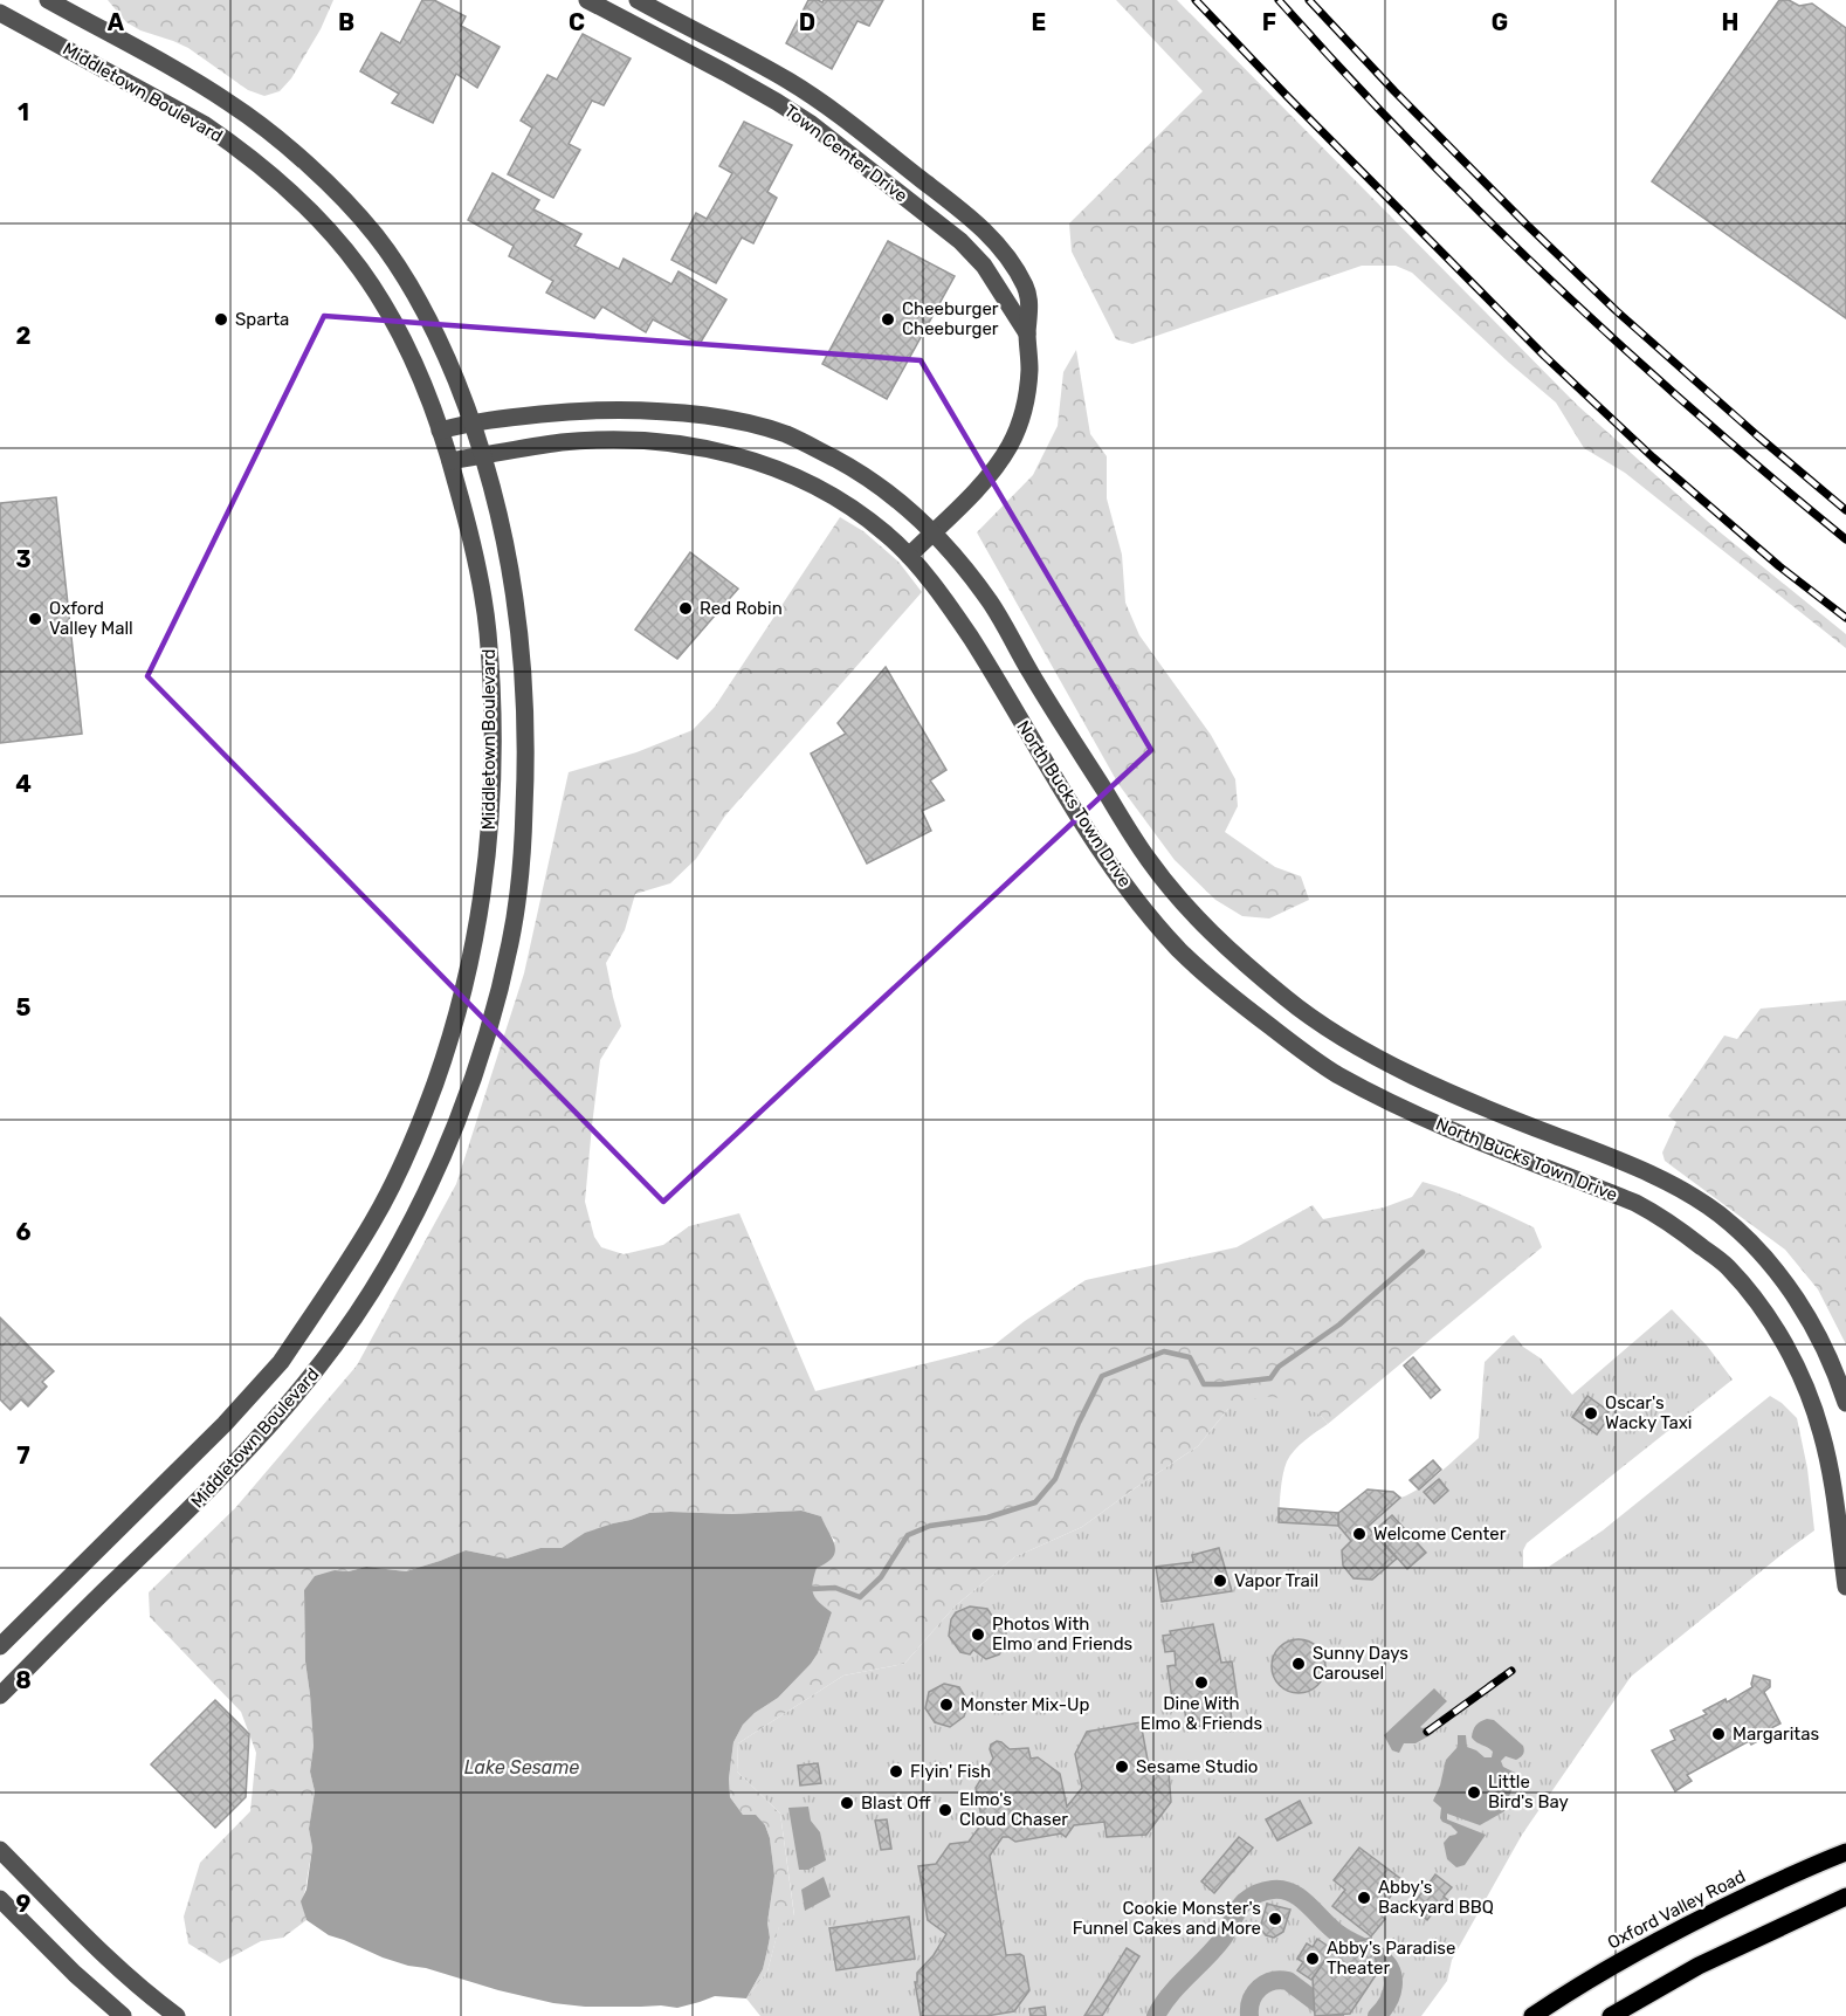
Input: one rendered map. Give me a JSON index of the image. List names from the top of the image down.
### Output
{
  "streets": {
    "main road": ["Oxford Valley Road"],
    "street": ["Middletown Boulevard", "Town Center Drive", "North Bucks Town Drive"]
  },
  "crossings": [
    ["Middletown Boulevard", "North Bucks Town Drive"],
    ["Town Center Drive", "North Bucks Town Drive"]
  ],
  "water": ["Lake Sesame"],
  "places": [
    "Sparta",
    "Cheeburger Cheeburger",
    "Red Robin",
    "Oxford Valley Mall",
    "Oscar's Wacky Taxi",
    "Welcome Center",
    "Vapor Trail",
    "Photos With Elmo and Friends",
    "Sunny Days Carousel",
    "Dine With Elmo & Friends",
    "Monster Mix-Up",
    "Margaritas",
    "Sesame Studio",
    "Flyin' Fish",
    "Little Bird's Bay",
    "Blast Off",
    "Elmo's Cloud Chaser",
    "Abby's Backyard BBQ",
    "Cookie Monster's Funnel Cakes and More",
    "Abby's Paradise Theater"
  ],
  "grid": {
    "columns": [
      "A",
      "B",
      "C",
      "D",
      "E",
      "F",
      "G",
      "H"
    ],
    "rows": [
      "1",
      "2",
      "3",
      "4",
      "5",
      "6",
      "7",
      "8",
      "9"
    ]
  }
}
